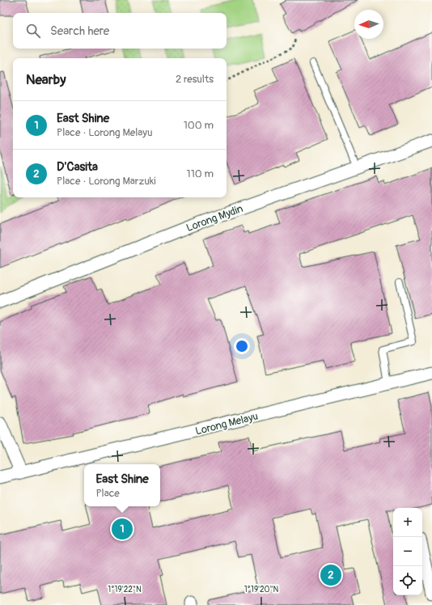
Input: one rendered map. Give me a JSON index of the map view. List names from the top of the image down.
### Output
{
  "streets": {
    "street": ["Lorong Mydin", "Lorong Melayu"]
  },
  "north": "left",
  "page": {
    "search": "Search here",
    "heading": ["Nearby", "2 results"],
    "list": [
      {
        "mark": "1",
        "name": "East Shine",
        "note": "Place · Lorong Melayu",
        "value": "100 m"
      },
      {
        "mark": "2",
        "name": "D'Casita",
        "note": "Place · Lorong Marzuki",
        "value": "110 m"
      }
    ],
    "popup": ["East Shine", "Place"],
    "map_buttons": ["+", "−"],
    "pins": ["1", "2"]
  },
  "coordinates": ["1°19'22\"N", "1°19'20\"N"]
}
